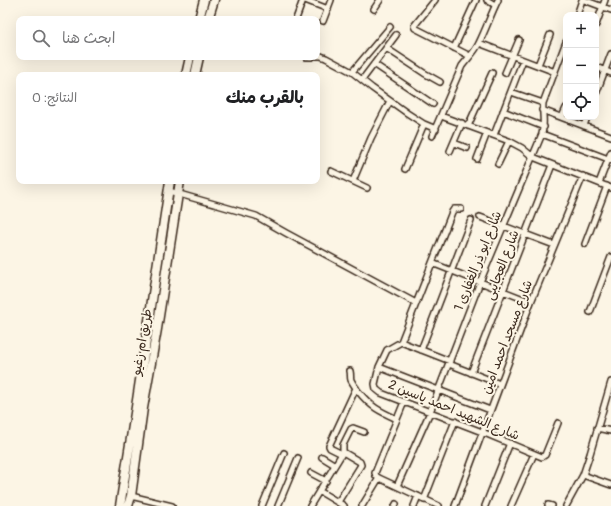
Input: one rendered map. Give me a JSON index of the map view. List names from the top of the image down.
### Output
{
  "streets": {
    "main road": ["طريق ام زغيو"],
    "street": [
      "شارع ابو ذر الغفارى 1",
      "شارع العجايبى",
      "شارع مسجد احمد امين",
      "شارع الشهيد احمد ياسين 2"
    ]
  },
  "crossings": [
    ["شارع ابو ذر الغفارى 1", "شارع الشهيد احمد ياسين 2"],
    ["شارع مسجد احمد امين", "شارع الشهيد احمد ياسين 2"]
  ],
  "page": {
    "map_buttons": ["+", "−"],
    "search": "ابحث هنا",
    "heading": ["بالقرب منك", "النتائج: 0"]
  }
}
